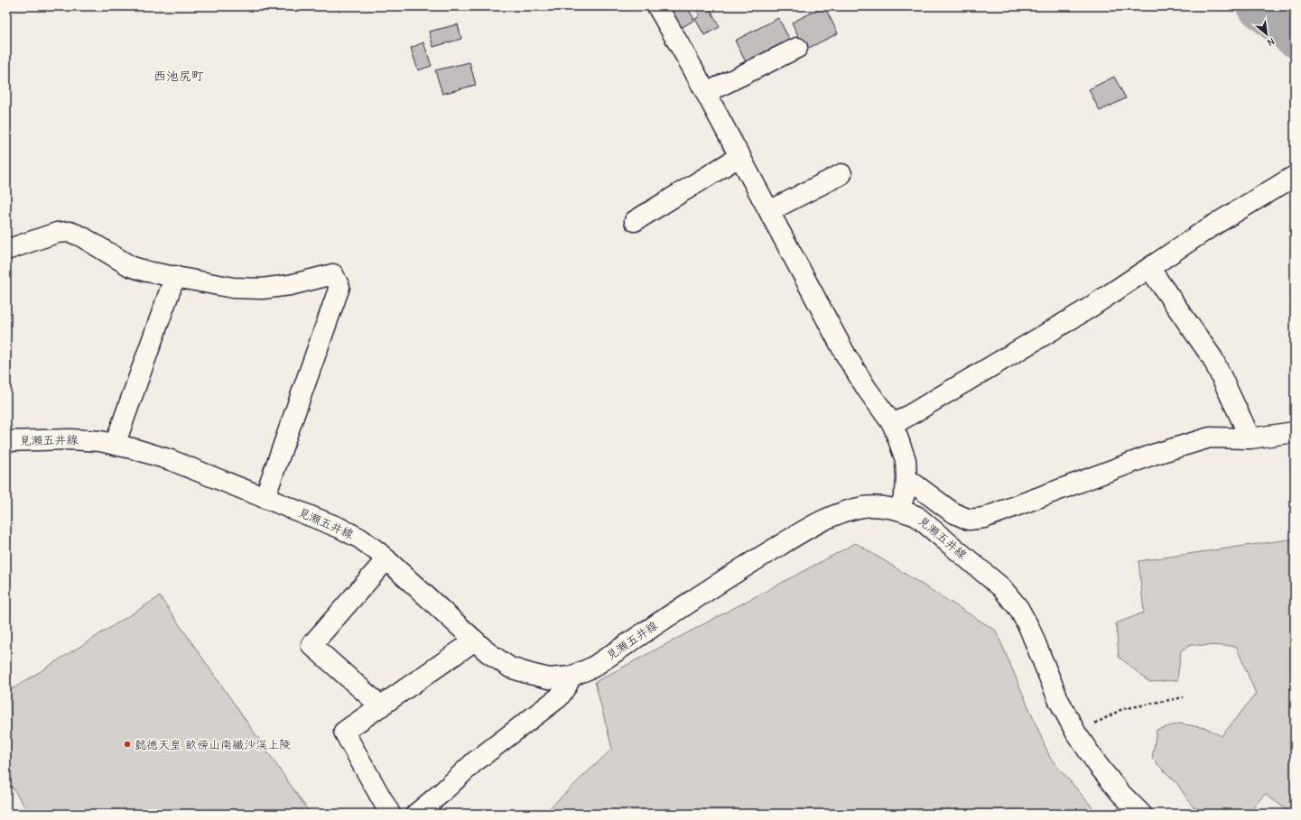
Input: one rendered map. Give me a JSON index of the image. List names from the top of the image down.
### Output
{
  "streets": {
    "street": ["見瀬五井線"]
  },
  "districts": ["西池尻町"],
  "places": ["懿徳天皇 畝傍山南繊沙渓上陵"],
  "north": "bottom right"
}
